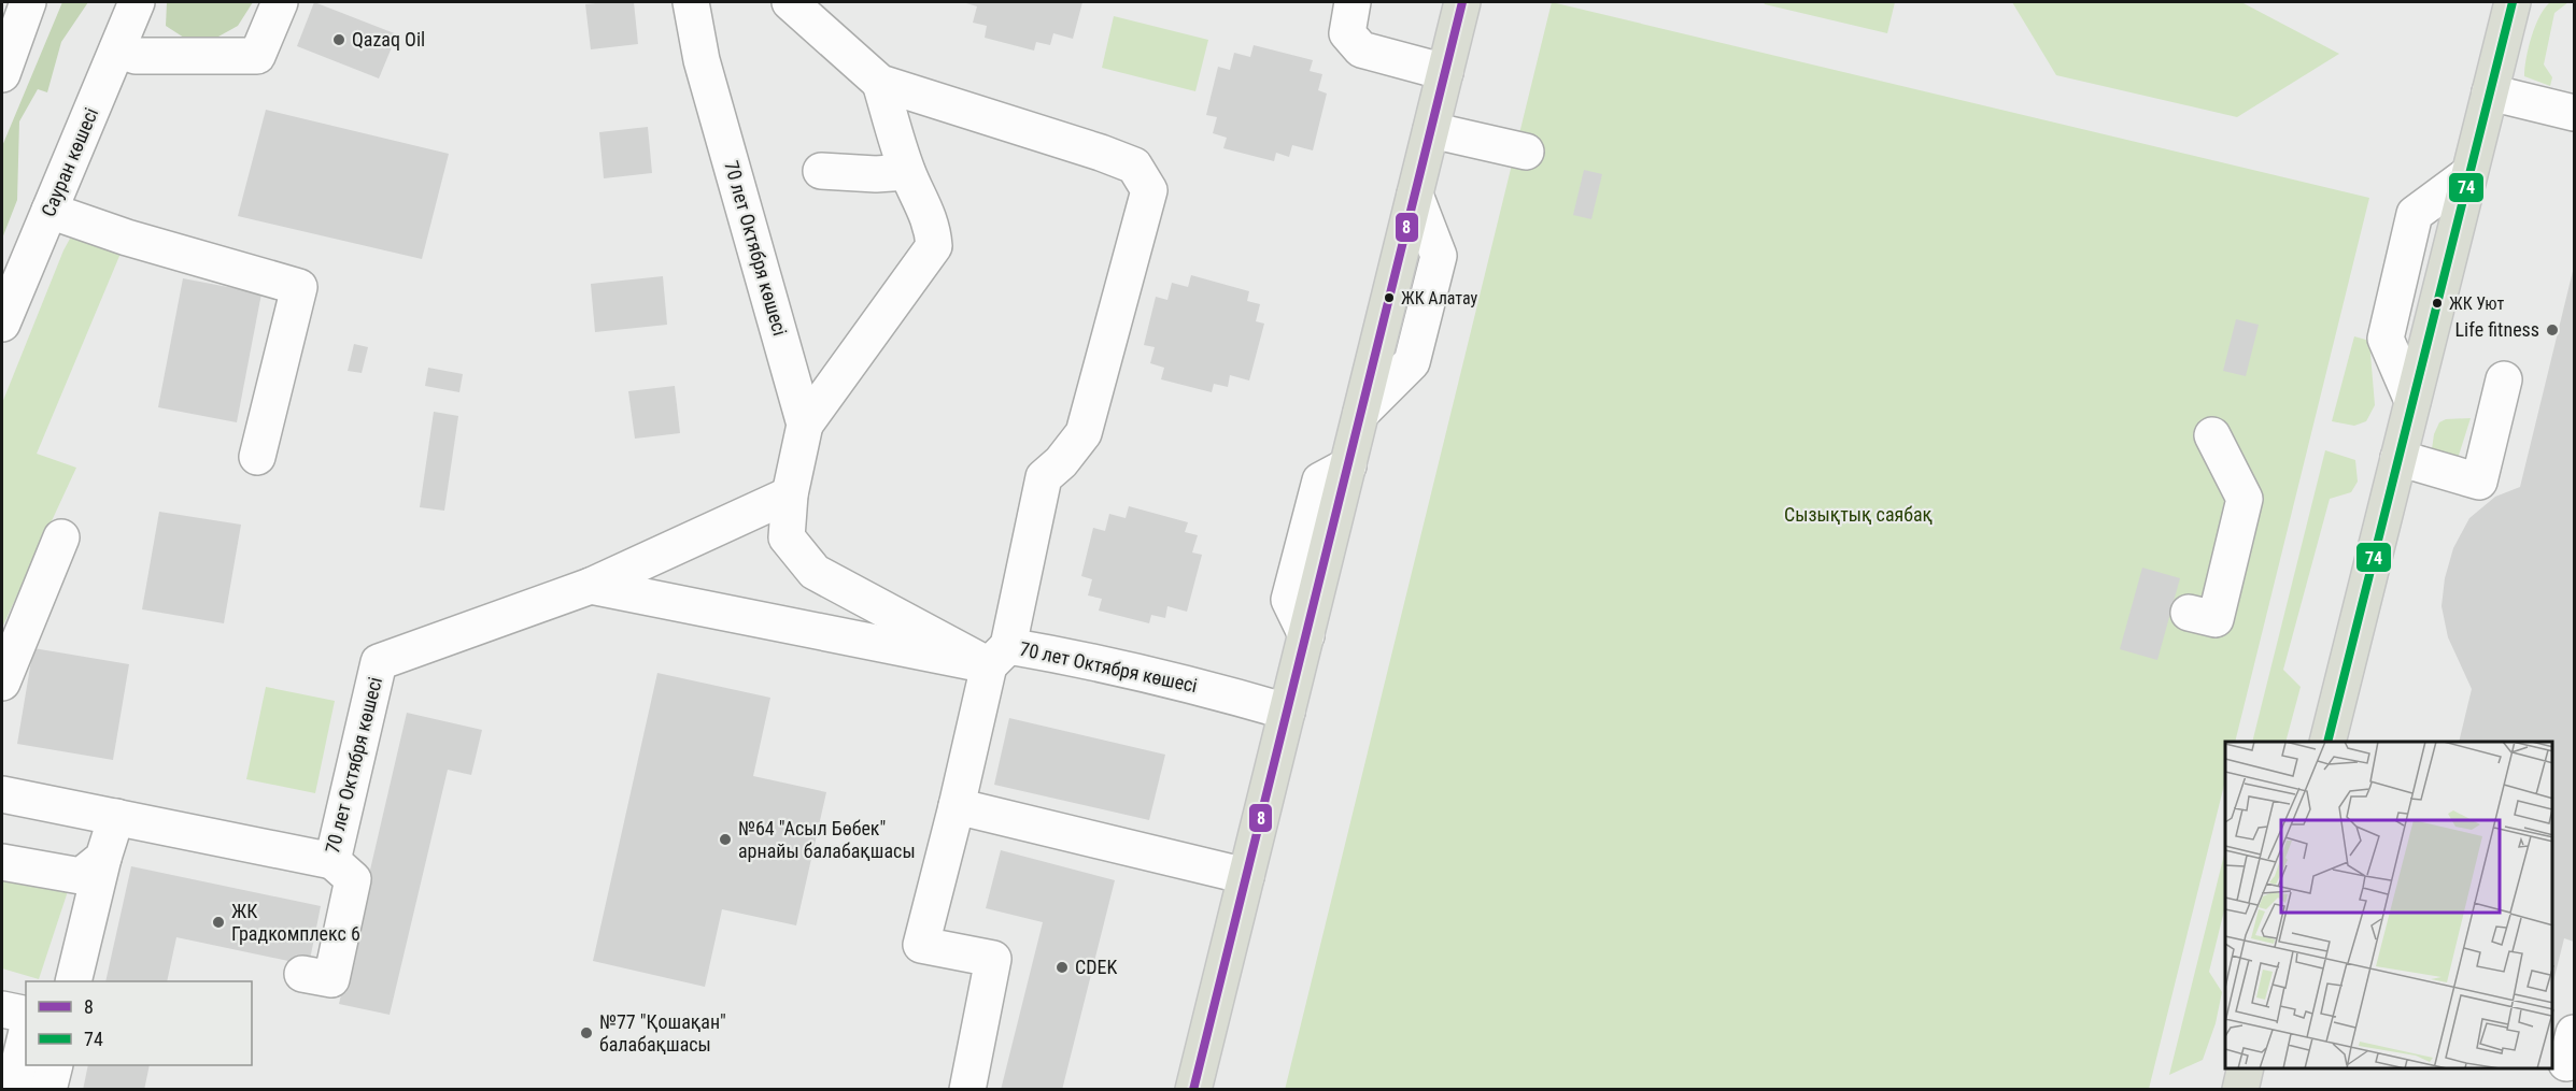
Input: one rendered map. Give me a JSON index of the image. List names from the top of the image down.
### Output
{
  "streets": {
    "street": ["Сауран көшесі", "70 лет Октября көшесі"]
  },
  "parks": ["Сызықтық саябақ"],
  "places": [
    "Qazaq Oil",
    "ЖК Алатау",
    "ЖК Уют",
    "Life fitness",
    "№64 \"Асыл Бөбек\" арнайы балабақшасы",
    "ЖК Градкомплекс 6",
    "CDEK",
    "№77 \"Қошақан\" балабақшасы"
  ],
  "lines": ["transit line 8", "transit line 74"],
  "legend": ["8", "74"]
}
